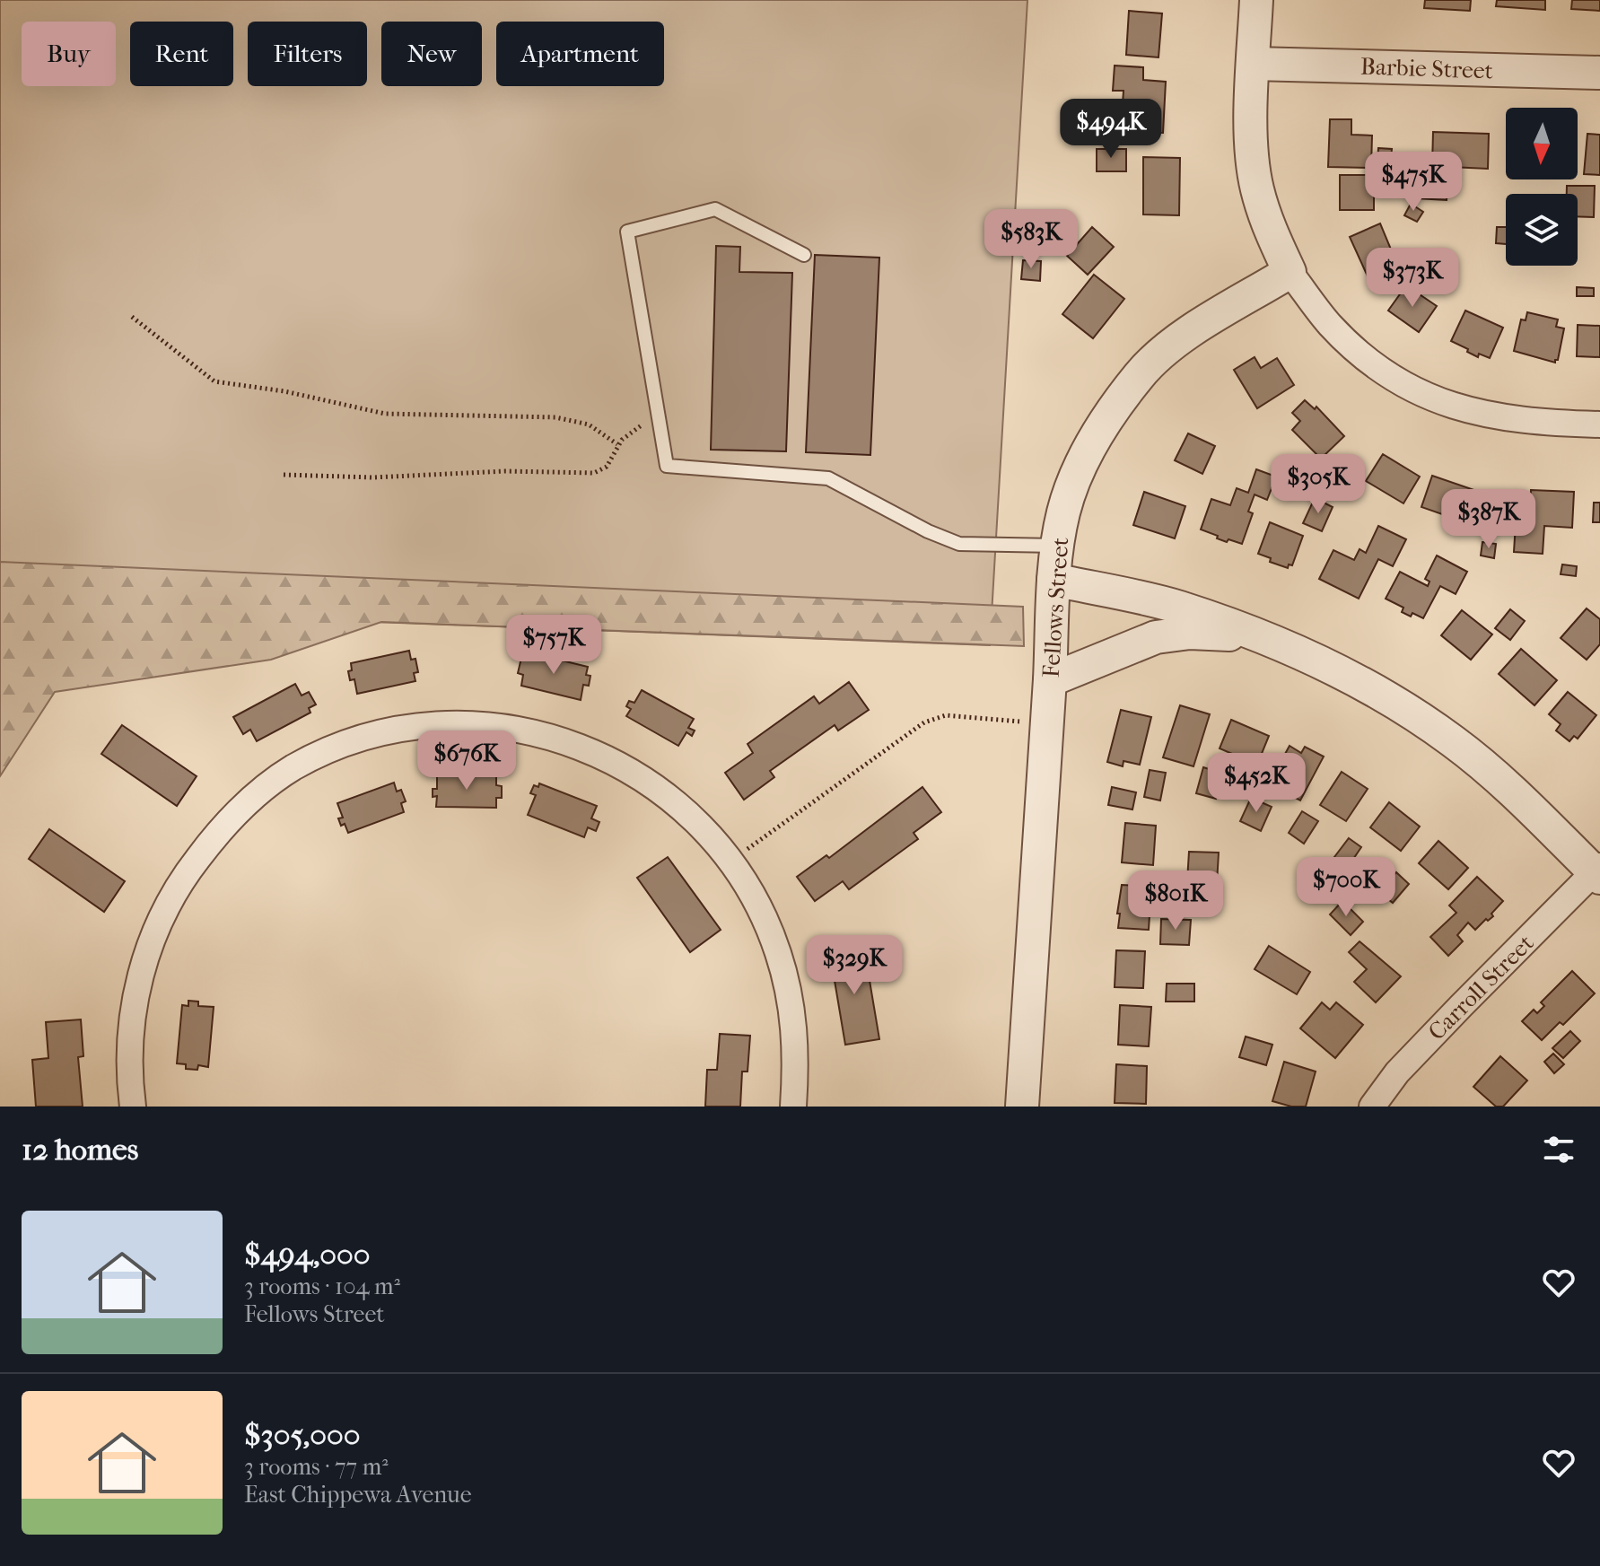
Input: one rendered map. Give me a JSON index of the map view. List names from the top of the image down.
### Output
{
  "streets": {
    "street": ["Barbie Street", "Fellows Street", "Carroll Street"]
  },
  "north": "bottom",
  "page": {
    "chip": [
      "Buy",
      "Rent",
      "Filters",
      "New",
      "Apartment"
    ],
    "price": [
      "$494K",
      "$475K",
      "$583K",
      "$373K",
      "$305K",
      "$387K",
      "$757K",
      "$676K",
      "$452K",
      "$700K",
      "$801K",
      "$329K"
    ],
    "heading": "12 homes",
    "list": [
      {
        "name": "$494,000",
        "note": "3 rooms · 104 m² · Fellows Street"
      },
      {
        "name": "$305,000",
        "note": "3 rooms · 77 m² · East Chippewa Avenue"
      }
    ]
  }
}
